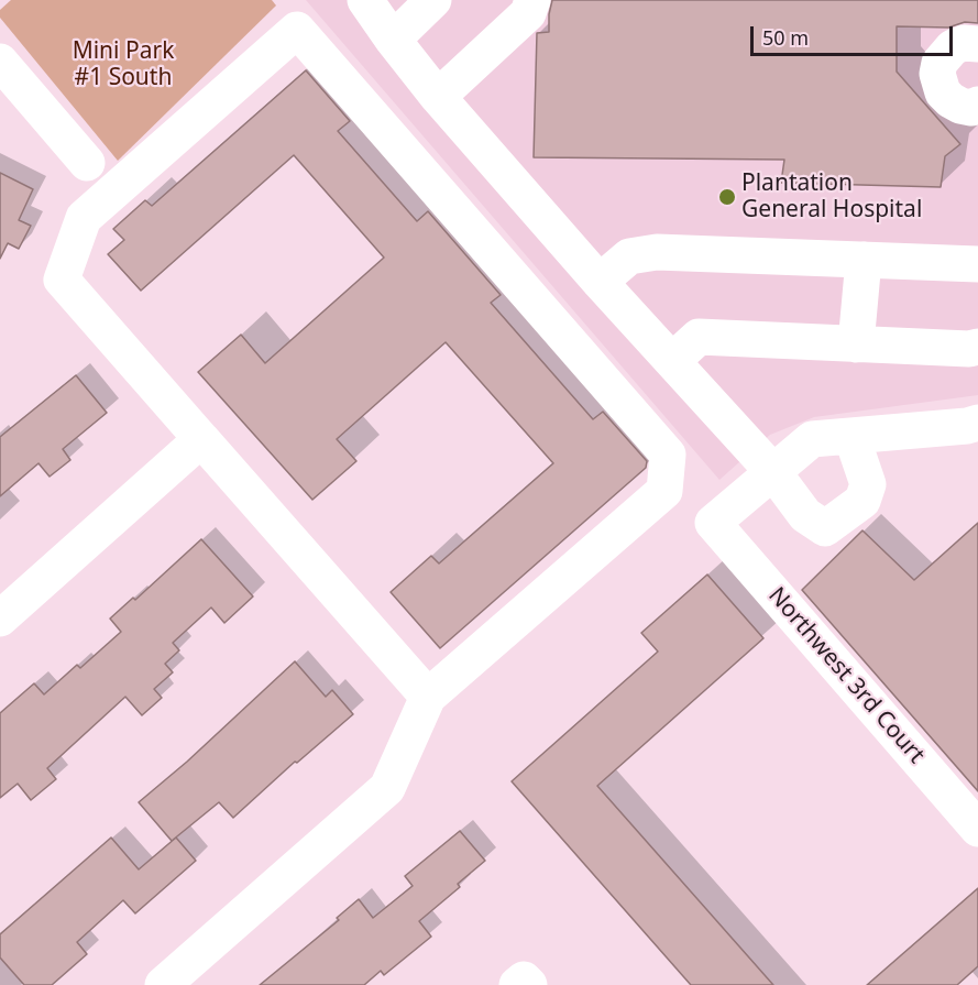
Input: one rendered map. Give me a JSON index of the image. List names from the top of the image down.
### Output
{
  "streets": {
    "street": ["Northwest 3rd Court"]
  },
  "parks": ["Mini Park #1 South"],
  "places": ["Plantation General Hospital"],
  "scale_bar": "50 m"
}
